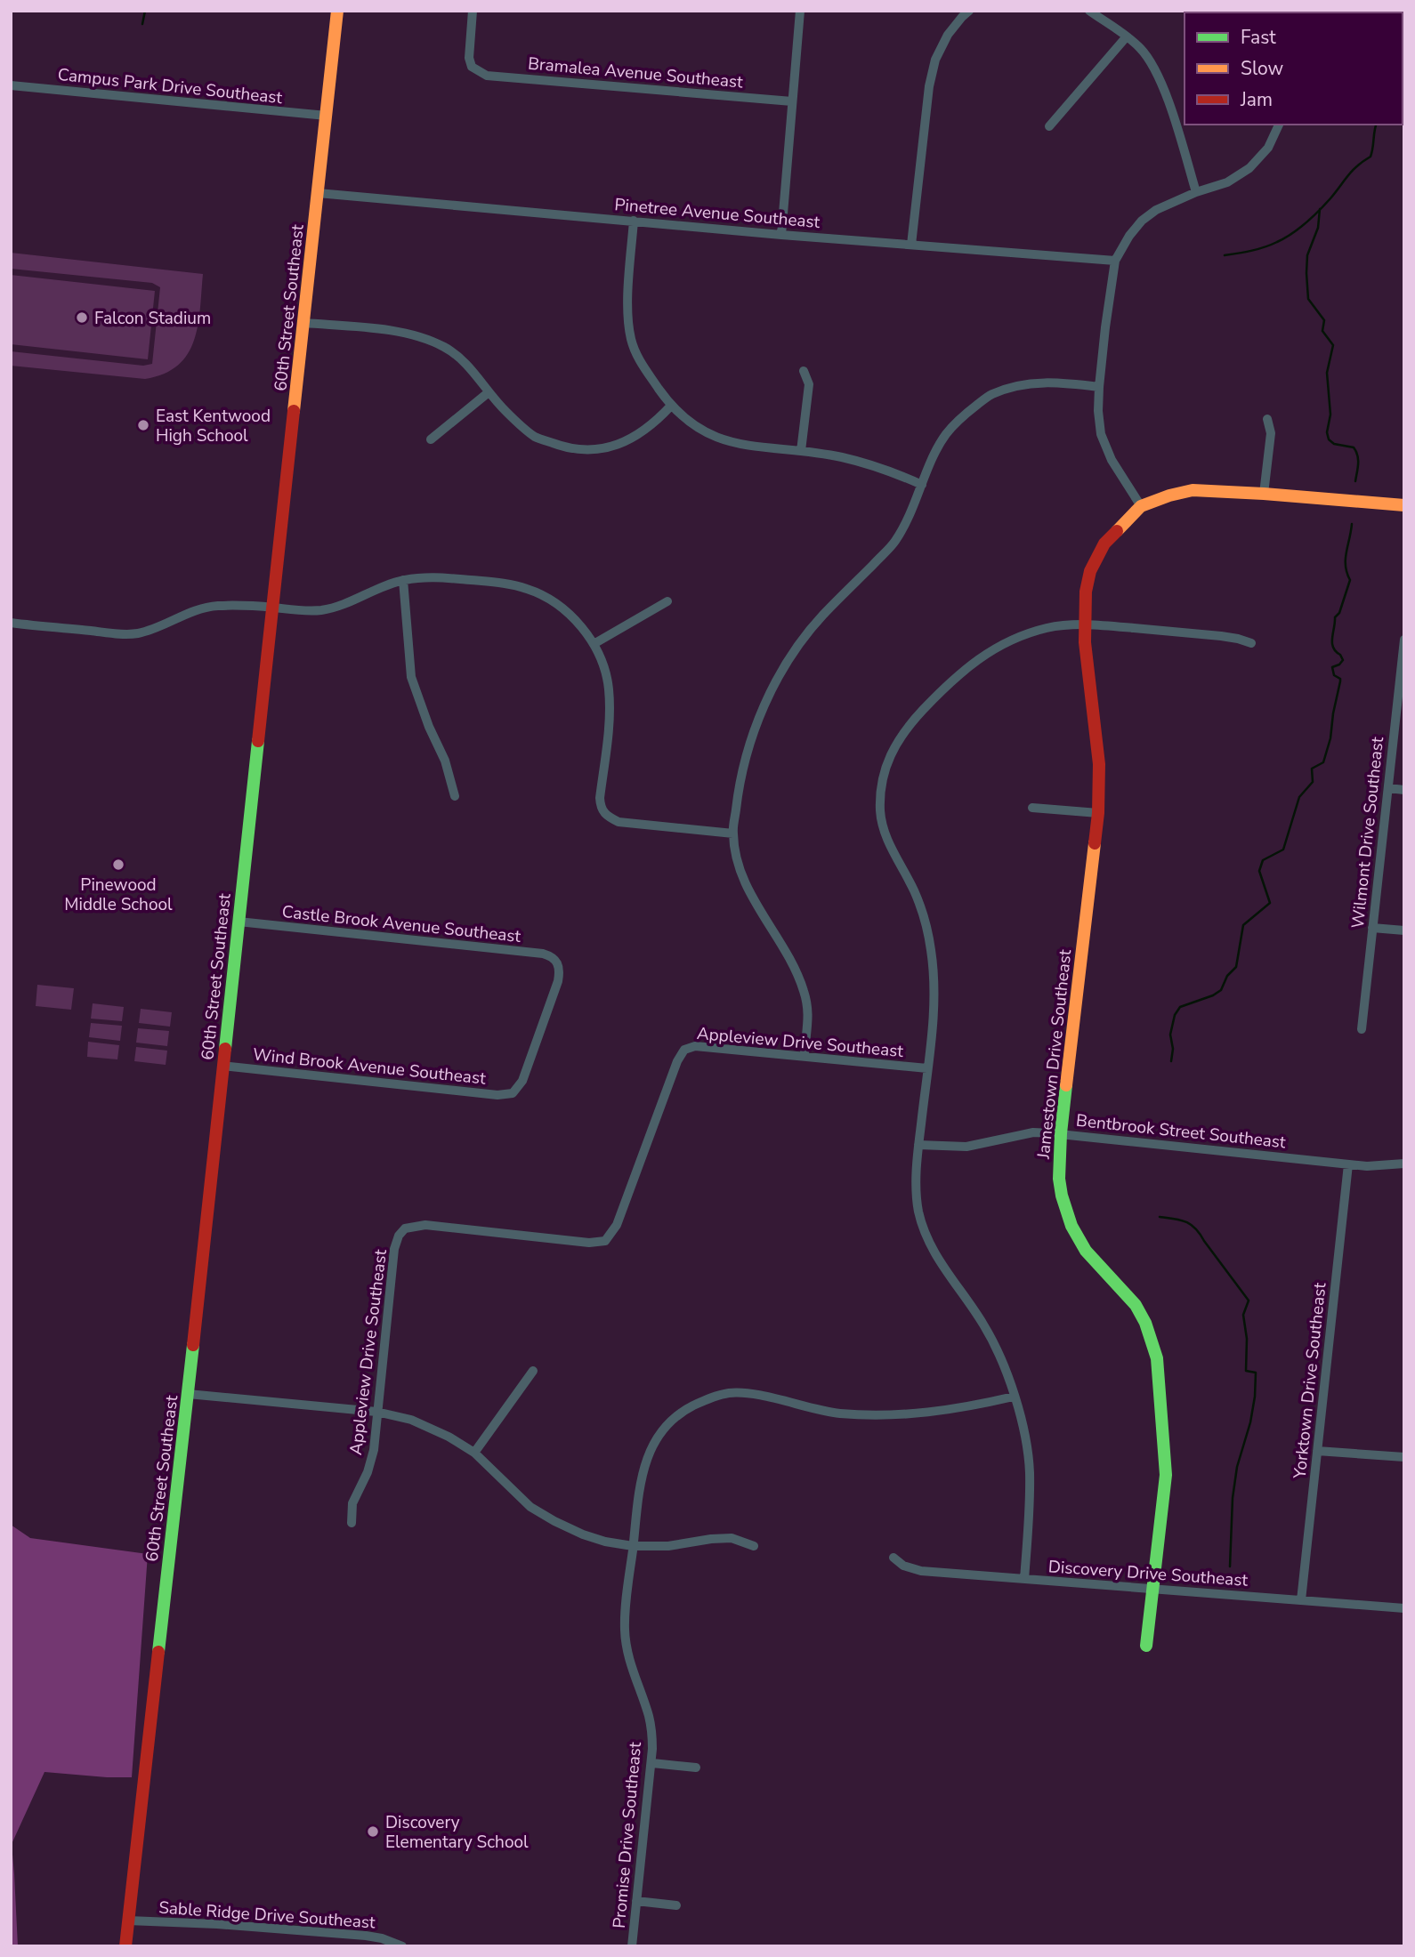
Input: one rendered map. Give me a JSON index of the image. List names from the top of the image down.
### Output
{
  "streets": {
    "main road": ["60th Street Southeast", "Jamestown Drive Southeast"],
    "street": [
      "Bramalea Avenue Southeast",
      "Campus Park Drive Southeast",
      "Pinetree Avenue Southeast",
      "Wilmont Drive Southeast",
      "Castle Brook Avenue Southeast",
      "Appleview Drive Southeast",
      "Wind Brook Avenue Southeast",
      "Bentbrook Street Southeast",
      "Yorktown Drive Southeast",
      "Discovery Drive Southeast",
      "Promise Drive Southeast",
      "Sable Ridge Drive Southeast"
    ]
  },
  "crossings": [
    ["Campus Park Drive Southeast", "60th Street Southeast"],
    ["Pinetree Avenue Southeast", "60th Street Southeast"],
    ["60th Street Southeast", "Castle Brook Avenue Southeast"],
    ["60th Street Southeast", "Wind Brook Avenue Southeast"],
    ["60th Street Southeast", "Sable Ridge Drive Southeast"],
    ["Castle Brook Avenue Southeast", "Wind Brook Avenue Southeast"],
    ["Jamestown Drive Southeast", "Bentbrook Street Southeast"],
    ["Jamestown Drive Southeast", "Discovery Drive Southeast"],
    ["Bentbrook Street Southeast", "Yorktown Drive Southeast"],
    ["Yorktown Drive Southeast", "Discovery Drive Southeast"]
  ],
  "places": [
    "Falcon Stadium",
    "East Kentwood High School",
    "Pinewood Middle School",
    "Discovery Elementary School"
  ],
  "legend": ["Fast", "Slow", "Jam"]
}
